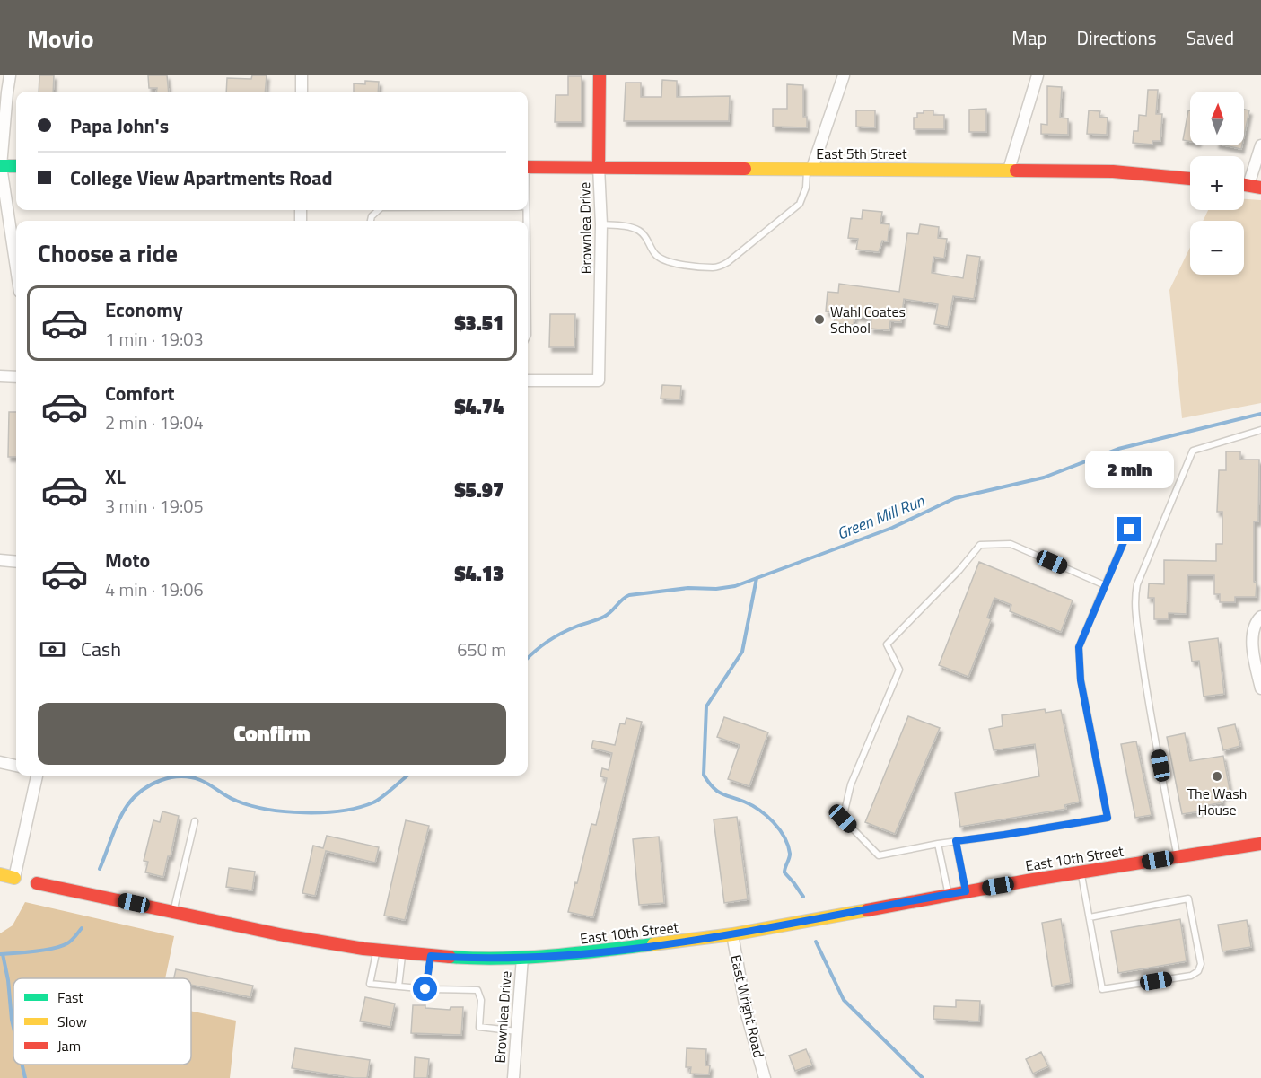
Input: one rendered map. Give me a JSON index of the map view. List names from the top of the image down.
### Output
{
  "streets": {
    "main road": ["East 5th Street", "Brownlea Drive", "East 10th Street"],
    "street": ["East Wright Road"]
  },
  "crossings": [
    ["East 5th Street", "Brownlea Drive"],
    ["Brownlea Drive", "East 10th Street"],
    ["East 10th Street", "East Wright Road"]
  ],
  "water": ["Green Mill Run"],
  "places": ["Wahl Coates School", "The Wash House"],
  "legend": ["Fast", "Slow", "Jam"],
  "north": "top",
  "page": {
    "header": "Movio",
    "nav": ["Map", "Directions", "Saved"],
    "map_buttons": ["+", "−"],
    "banner": ["Papa John's", "College View Apartments Road"],
    "heading": "Choose a ride",
    "list": [
      {
        "name": "Economy",
        "note": "1 min · 19:03",
        "value": "$3.51"
      },
      {
        "name": "Comfort",
        "note": "2 min · 19:04",
        "value": "$4.74"
      },
      {
        "name": "XL",
        "note": "3 min · 19:05",
        "value": "$5.97"
      },
      {
        "name": "Moto",
        "note": "4 min · 19:06",
        "value": "$4.13"
      }
    ],
    "bubble": "2 min",
    "pay": ["Cash", "650 m"],
    "buttons": "Confirm"
  }
}
